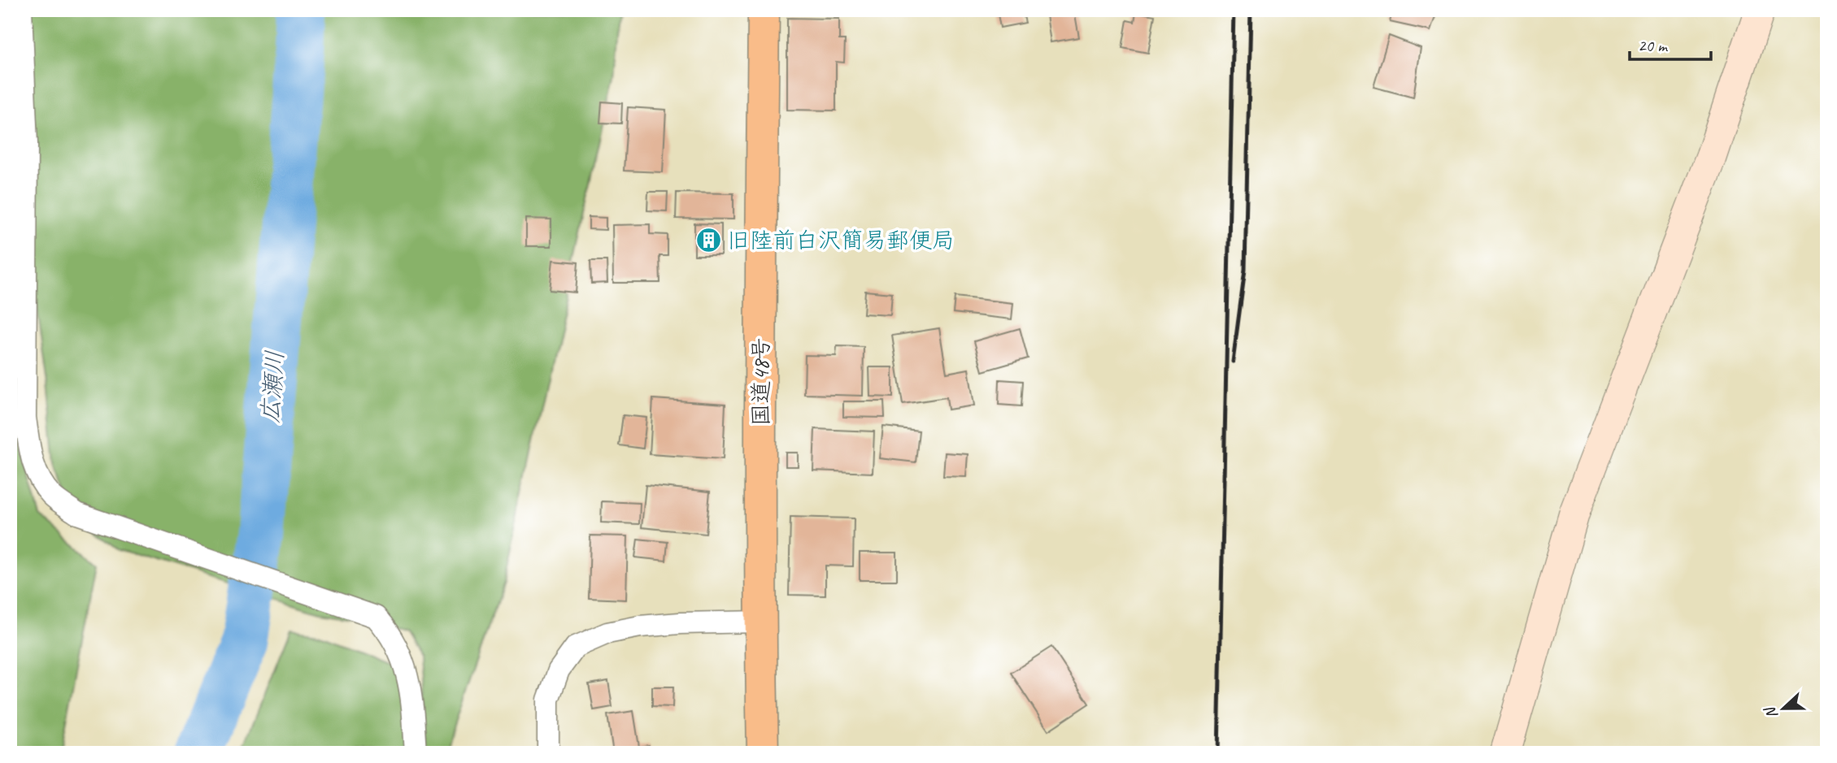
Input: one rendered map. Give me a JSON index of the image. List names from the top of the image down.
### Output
{
  "streets": {
    "highway": ["国道48号"]
  },
  "water": ["広瀬川"],
  "places": {
    "building": ["旧陸前白沢簡易郵便局"]
  },
  "scale_bar": "20 m",
  "north": "left"
}
